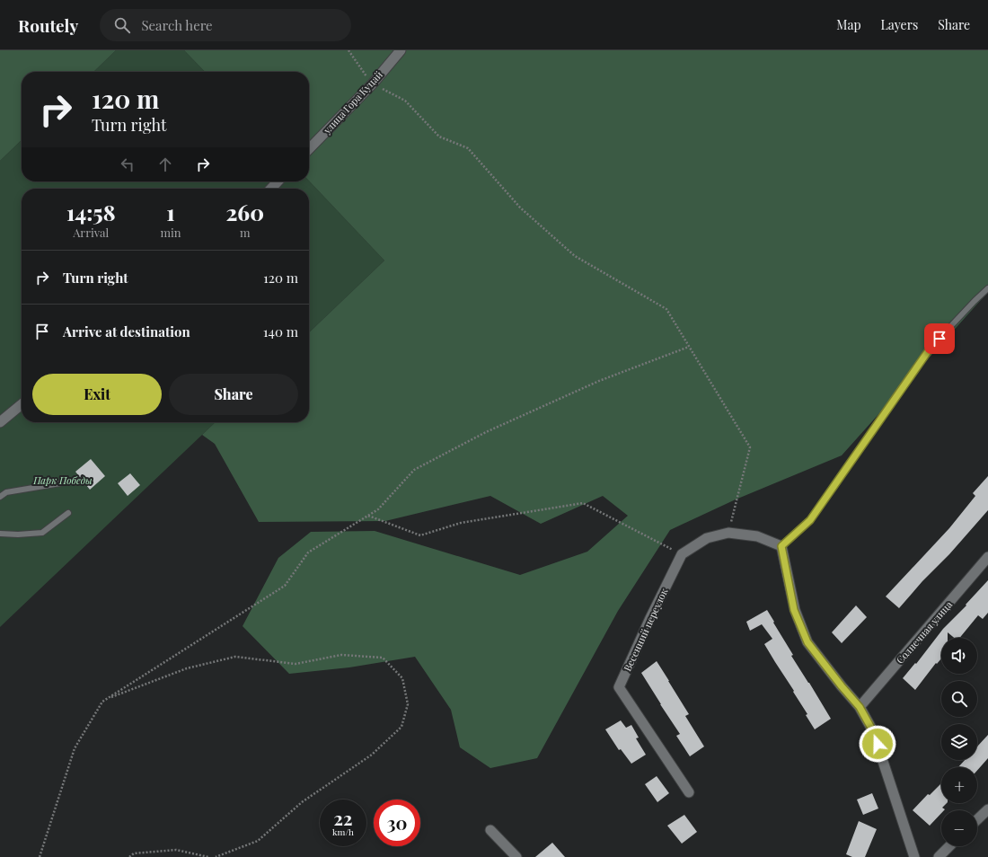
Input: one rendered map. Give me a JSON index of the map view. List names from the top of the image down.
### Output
{
  "streets": {
    "street": ["улица Гора Куцай", "Весенний переулок", "Солнечная улица"]
  },
  "parks": ["Парк Победы"],
  "page": {
    "header": "Routely",
    "search": "Search here",
    "nav": ["Map", "Layers", "Share"],
    "turn": ["120 m", "Turn right"],
    "eta": [
      "14:58",
      "Arrival",
      "1",
      "min",
      "260",
      "m"
    ],
    "list": [
      {
        "name": "Turn right",
        "value": "120 m"
      },
      {
        "name": "Arrive at destination",
        "value": "140 m"
      }
    ],
    "buttons": ["Exit", "Share"],
    "map_buttons": ["+", "−"],
    "speed": "22 km/h",
    "limit": "30"
  }
}
